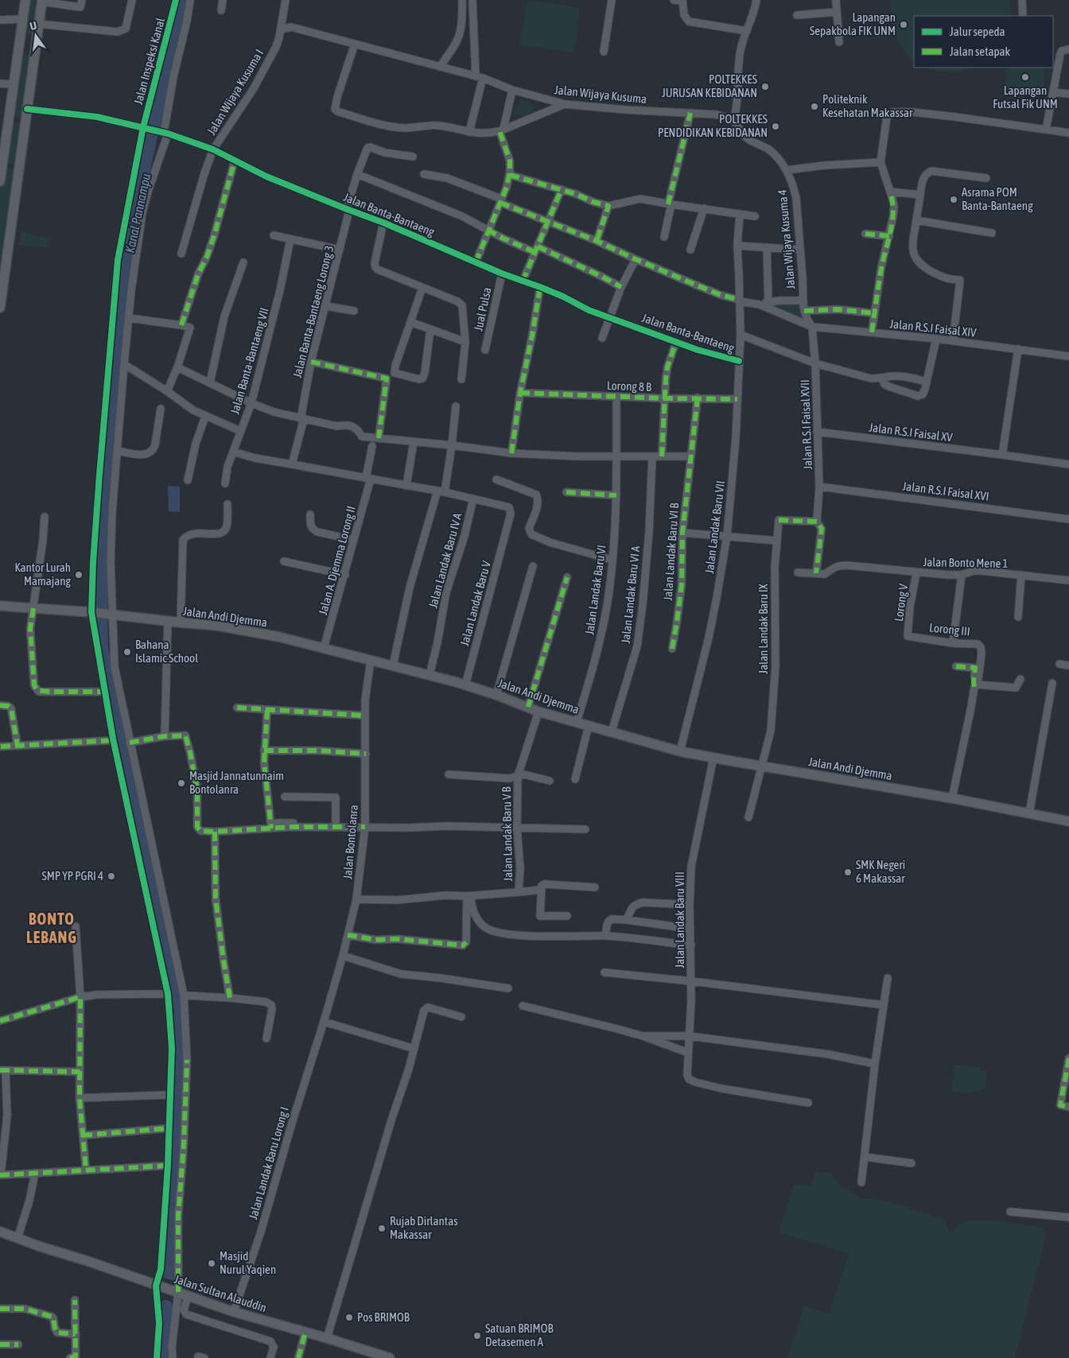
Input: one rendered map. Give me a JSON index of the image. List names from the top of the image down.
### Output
{
  "streets": {
    "main road": ["Jalan Andi Djemma", "Jalan Sultan Alauddin"],
    "street": [
      "Jalan Inspeksi Kanal",
      "Jalan Wijaya Kusuma I",
      "Jalan Wijaya Kusuma",
      "Jalan Banta-Bantaeng",
      "Jalan Wijaya Kusuma 4",
      "Jual Pulsa",
      "Jalan Banta-Bantaeng Lorong 3",
      "Jalan R.S.I Faisal XIV",
      "Jalan Banta-Bantaeng VII",
      "Lorong 8 B",
      "Jalan R.S.I Faisal XVII",
      "Jalan R.S.I Faisal XV",
      "Jalan R.S.I Faisal XVI",
      "Jalan Landak Baru VII",
      "Jalan Landak Baru VI B",
      "Jalan A. Djemma Lorong II",
      "Jalan Landak Baru IV A",
      "Jalan Bonto Mene 1",
      "Jalan Landak Baru VI",
      "Jalan Landak Baru VI A",
      "Lorong V",
      "Jalan Landak Baru V",
      "Jalan Landak Baru IX",
      "Lorong III",
      "Jalan Landak Baru V B",
      "Jalan Bontolanra",
      "Jalan Landak Baru VIII",
      "Jalan Landak Baru Lorong I"
    ]
  },
  "crossings": [
    ["Jalan Inspeksi Kanal", "Jalan Banta-Bantaeng"],
    ["Jalan Inspeksi Kanal", "Jalan Andi Djemma"],
    ["Jalan Inspeksi Kanal", "Jalan Sultan Alauddin"],
    ["Jalan Wijaya Kusuma I", "Jalan Wijaya Kusuma"],
    ["Jalan Wijaya Kusuma I", "Jalan Banta-Bantaeng"],
    ["Jalan Wijaya Kusuma", "Jalan Wijaya Kusuma 4"],
    ["Jalan Banta-Bantaeng", "Jual Pulsa"],
    ["Jalan Banta-Bantaeng", "Jalan Banta-Bantaeng Lorong 3"],
    ["Jalan Banta-Bantaeng", "Jalan Landak Baru VII"],
    ["Jalan R.S.I Faisal XIV", "Jalan R.S.I Faisal XVII"],
    ["Lorong 8 B", "Jalan Landak Baru VII"],
    ["Lorong 8 B", "Jalan Landak Baru VI B"],
    ["Lorong 8 B", "Jalan Landak Baru VI"],
    ["Jalan R.S.I Faisal XVII", "Jalan R.S.I Faisal XV"],
    ["Jalan R.S.I Faisal XVII", "Jalan R.S.I Faisal XVI"],
    ["Jalan R.S.I Faisal XVII", "Jalan Bonto Mene 1"],
    ["Jalan R.S.I Faisal XVII", "Jalan Landak Baru IX"],
    ["Jalan Landak Baru VII", "Jalan Andi Djemma"],
    ["Jalan A. Djemma Lorong II", "Jalan Andi Djemma"],
    ["Jalan Landak Baru IV A", "Jalan Landak Baru V"],
    ["Jalan Landak Baru IV A", "Jalan Andi Djemma"],
    ["Jalan Bonto Mene 1", "Lorong V"],
    ["Jalan Landak Baru VI", "Jalan Andi Djemma"],
    ["Jalan Landak Baru VI A", "Jalan Andi Djemma"],
    ["Lorong V", "Lorong III"],
    ["Jalan Landak Baru V", "Jalan Andi Djemma"],
    ["Jalan Andi Djemma", "Jalan Landak Baru IX"],
    ["Jalan Andi Djemma", "Jalan Landak Baru V B"],
    ["Jalan Andi Djemma", "Jalan Bontolanra"],
    ["Jalan Andi Djemma", "Jalan Landak Baru VIII"],
    ["Jalan Landak Baru V B", "Jalan Bontolanra"],
    ["Jalan Bontolanra", "Jalan Landak Baru Lorong I"],
    ["Jalan Landak Baru Lorong I", "Jalan Sultan Alauddin"]
  ],
  "districts": ["BONTO LEBANG"],
  "water": ["Kanal Pannampu"],
  "places": [
    "Lapangan Sepakbola FIK UNM",
    "Lapangan Futsal Fik UNM",
    "POLTEKKES JURUSAN KEBIDANAN",
    "Politeknik Kesehatan Makassar",
    "POLTEKKES PENDIDIKAN KEBIDANAN",
    "Asrama POM Banta-Bantaeng",
    "Kantor Lurah Mamajang",
    "Bahana Islamic School",
    "Masjid Jannatunnaim Bontolanra",
    "SMK Negeri 6 Makassar",
    "SMP YP PGRI 4",
    "Rujab Dirlantas Makassar",
    "Masjid Nurul Yaqien",
    "Pos BRIMOB",
    "Satuan BRIMOB Detasemen A"
  ],
  "legend": ["Jalur sepeda", "Jalan setapak"],
  "north": "top"
}
